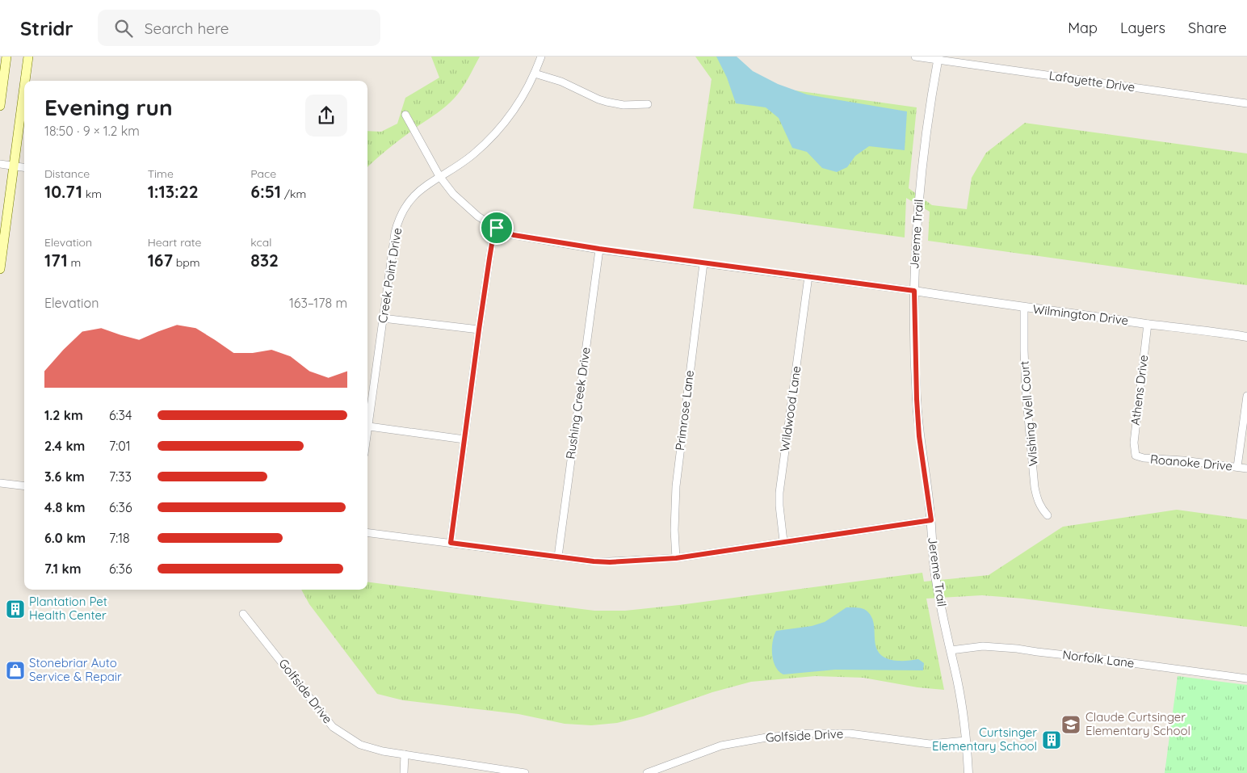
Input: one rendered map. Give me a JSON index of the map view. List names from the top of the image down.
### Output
{
  "streets": {
    "street": [
      "Lafayette Drive",
      "Jereme Trail",
      "Creek Point Drive",
      "Wilmington Drive",
      "Athens Drive",
      "Rushing Creek Drive",
      "Wildwood Lane",
      "Primrose Lane",
      "Wishing Well Court",
      "Roanoke Drive",
      "Norfolk Lane",
      "Golfside Drive"
    ]
  },
  "crossings": [
    ["Lafayette Drive", "Jereme Trail"],
    ["Jereme Trail", "Wilmington Drive"],
    ["Jereme Trail", "Norfolk Lane"],
    ["Jereme Trail", "Golfside Drive"],
    ["Wilmington Drive", "Athens Drive"],
    ["Wilmington Drive", "Wishing Well Court"],
    ["Athens Drive", "Roanoke Drive"]
  ],
  "places": {
    "building": ["Plantation Pet Health Center", "Curtsinger Elementary School"],
    "shop": ["Stonebriar Auto Service & Repair"],
    "school or university": ["Claude Curtsinger Elementary School"]
  },
  "page": {
    "header": "Stridr",
    "search": "Search here",
    "nav": ["Map", "Layers", "Share"],
    "heading": ["Evening run", "18:50 · 9 × 1.2 km"],
    "stats": [
      ["Distance", "10.71 km"],
      ["Time", "1:13:22"],
      ["Pace", "6:51 /km"],
      ["Elevation", "171 m"],
      ["Heart rate", "167 bpm"],
      ["kcal", "832"]
    ],
    "chart": ["Elevation", "163–178 m"],
    "list": [
      {
        "name": "1.2 km",
        "note": "6:34"
      },
      {
        "name": "2.4 km",
        "note": "7:01"
      },
      {
        "name": "3.6 km",
        "note": "7:33"
      },
      {
        "name": "4.8 km",
        "note": "6:36"
      },
      {
        "name": "6.0 km",
        "note": "7:18"
      },
      {
        "name": "7.1 km",
        "note": "6:36"
      }
    ]
  }
}
